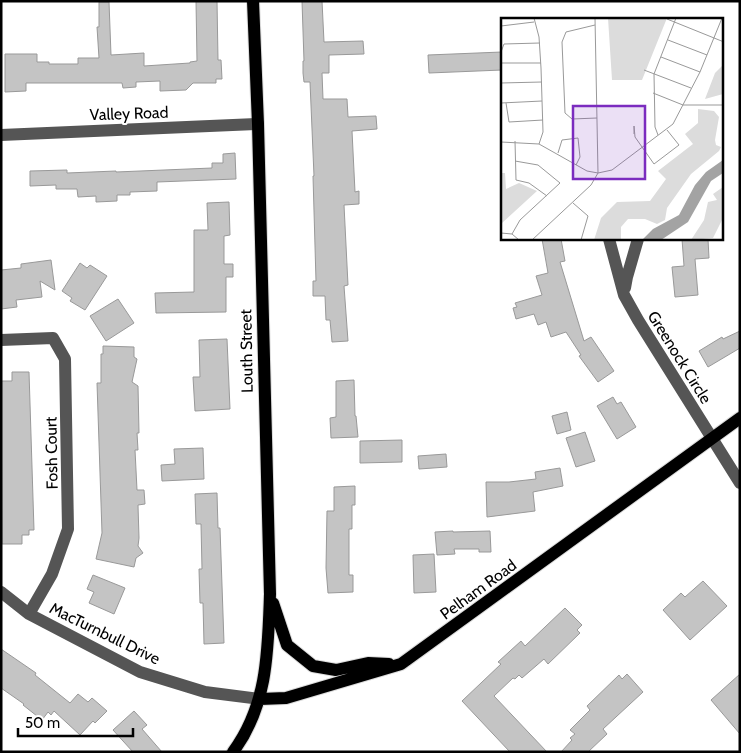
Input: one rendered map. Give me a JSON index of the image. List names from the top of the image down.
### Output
{
  "streets": {
    "main road": ["Louth Street", "Pelham Road"],
    "street": [
      "Valley Road",
      "Greenock Circle",
      "Fosh Court",
      "MacTurnbull Drive"
    ]
  },
  "crossings": [
    ["Valley Road", "Louth Street"],
    ["Louth Street", "Pelham Road"],
    ["Louth Street", "MacTurnbull Drive"],
    ["Greenock Circle", "Pelham Road"],
    ["Fosh Court", "MacTurnbull Drive"],
    ["Pelham Road", "MacTurnbull Drive"]
  ],
  "scale_bar": "50 m"
}
